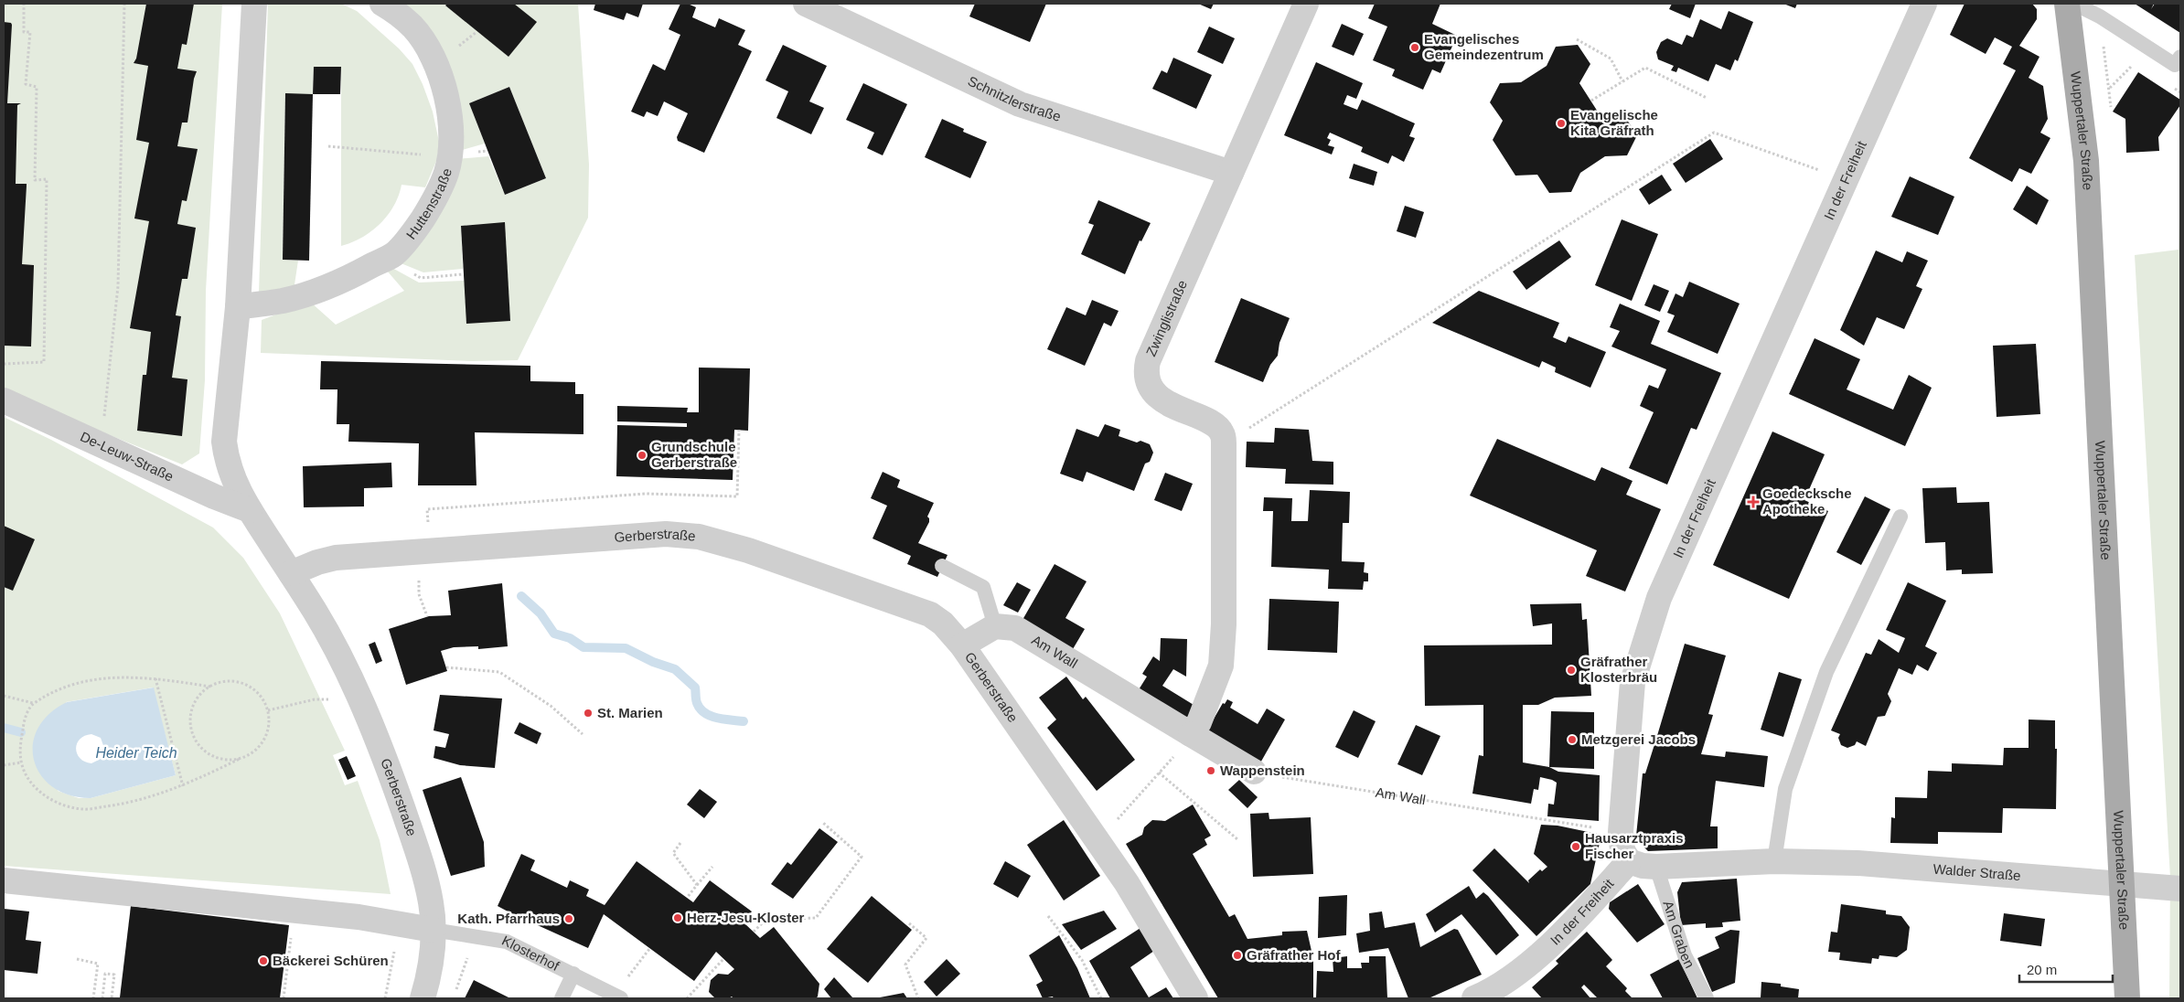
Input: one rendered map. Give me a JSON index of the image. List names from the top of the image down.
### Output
{
  "streets": {
    "main road": ["Wuppertaler Straße"],
    "street": [
      "Schnitzlerstraße",
      "In der Freiheit",
      "Huttenstraße",
      "Zwinglistraße",
      "De-Leuw-Straße",
      "Gerberstraße",
      "Am Wall",
      "Walder Straße"
    ],
    "lane": ["Am Graben", "Klosterhof"]
  },
  "crossings": [
    ["Schnitzlerstraße", "Zwinglistraße"],
    ["Wuppertaler Straße", "Walder Straße"],
    ["In der Freiheit", "Am Wall"],
    ["In der Freiheit", "Walder Straße"],
    ["Zwinglistraße", "Am Wall"],
    ["Gerberstraße", "Klosterhof"],
    ["Walder Straße", "Am Graben"]
  ],
  "water": ["Heider Teich"],
  "places": {
    "other": [
      "Evangelisches Gemeindezentrum",
      "Evangelische Kita Gräfrath",
      "Grundschule Gerberstraße",
      "Gräfrather Klosterbräu",
      "St. Marien",
      "Metzgerei Jacobs",
      "Wappenstein",
      "Hausarztpraxis Fischer",
      "Herz-Jesu-Kloster",
      "Kath. Pfarrhaus",
      "Gräfrather Hof",
      "Bäckerei Schüren"
    ],
    "health": ["Goedecksche Apotheke"]
  },
  "scale_bar": "20 m"
}
